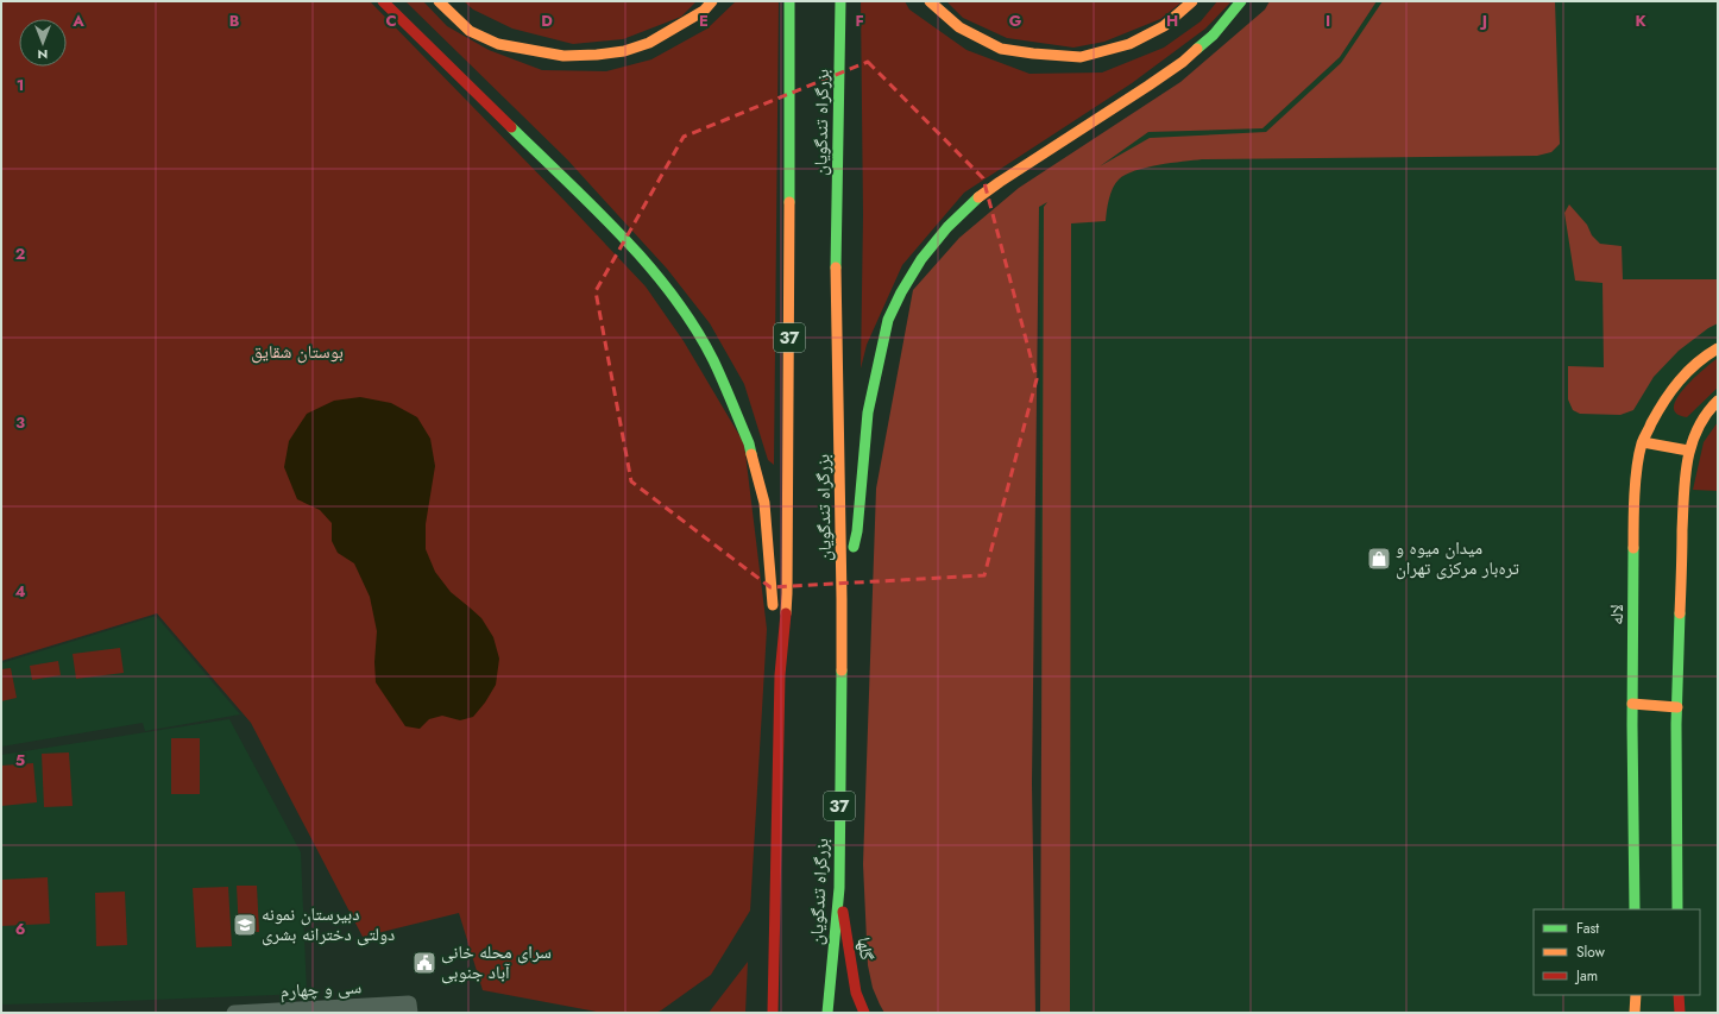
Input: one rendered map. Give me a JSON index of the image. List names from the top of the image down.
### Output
{
  "streets": {
    "main road": [
      "بزرگراه تندگویان",
      "37",
      "لاله",
      "گلها"
    ],
    "street": ["سی و چهارم"]
  },
  "crossings": [
    ["بزرگراه تندگویان", "گلها"]
  ],
  "parks": ["بوستان شقایق"],
  "places": {
    "shop": ["میدان میوه و تره‌بار مرکزی تهران"],
    "school or university": ["دبیرستان نمونه دولتی دخترانه بشری"],
    "public building": ["سرای محله خانی آباد جنوبی"]
  },
  "legend": ["Fast", "Slow", "Jam"],
  "north": "bottom",
  "grid": {
    "columns": [
      "A",
      "B",
      "C",
      "D",
      "E",
      "F",
      "G",
      "H",
      "I",
      "J",
      "K"
    ],
    "rows": [
      "1",
      "2",
      "3",
      "4",
      "5",
      "6"
    ]
  }
}
